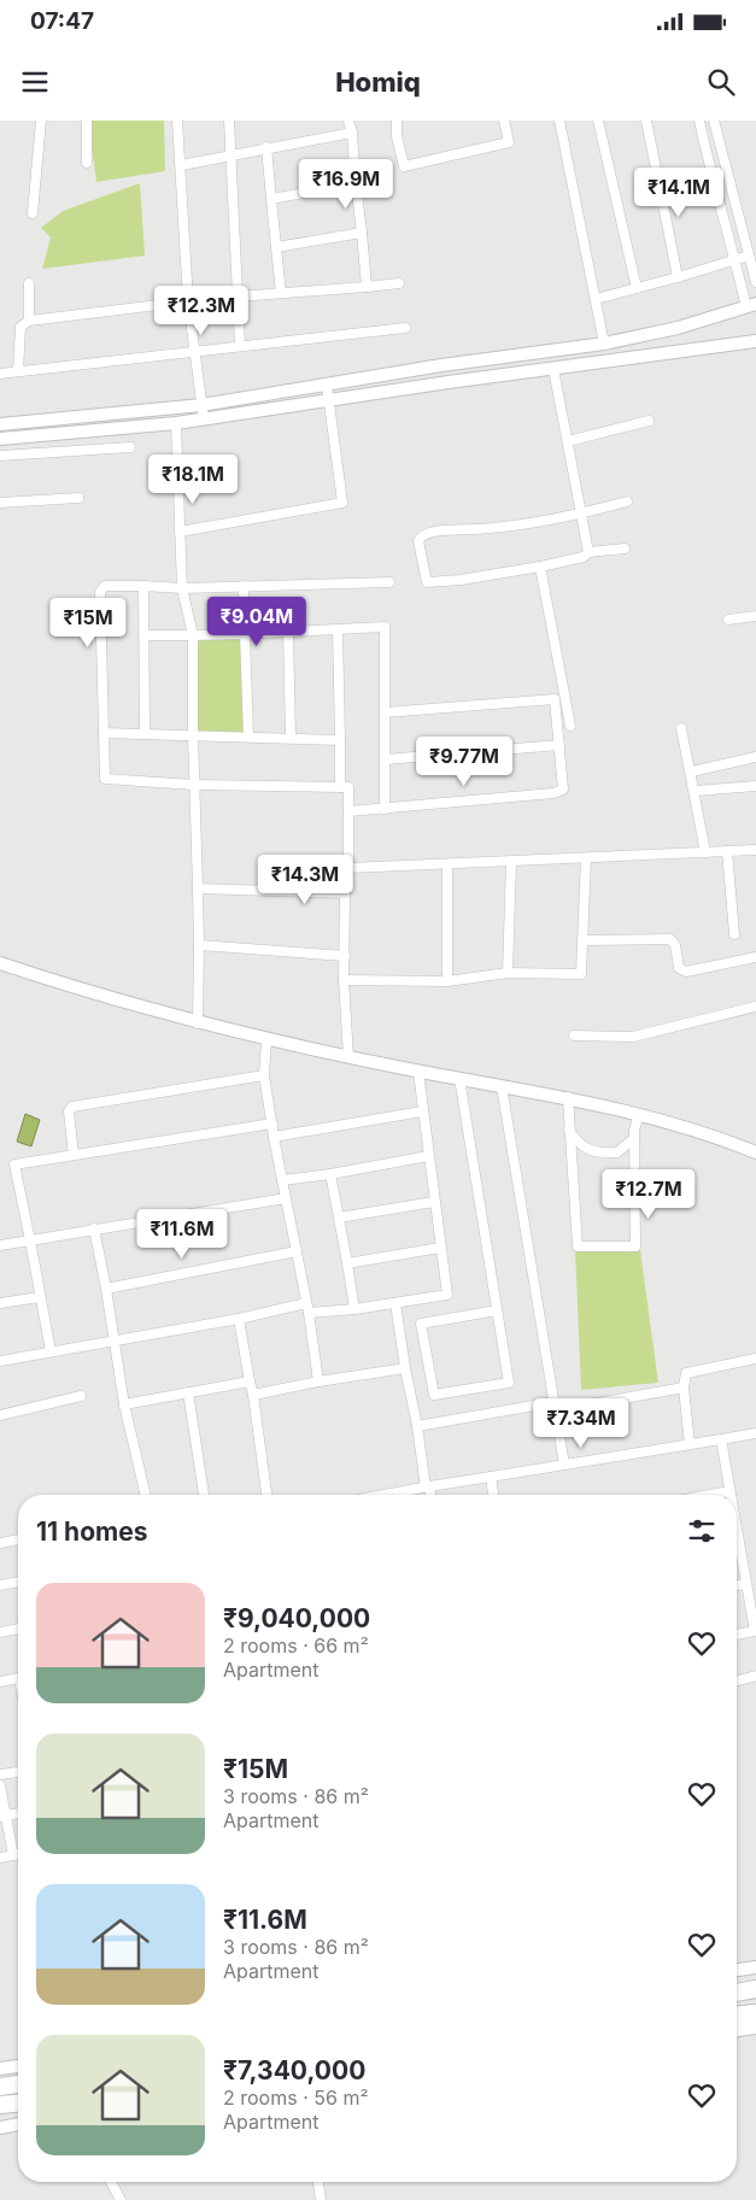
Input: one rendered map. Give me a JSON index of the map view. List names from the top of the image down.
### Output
{
  "page": {
    "status": "07:47",
    "header": "Homiq",
    "price": [
      "₹16.9M",
      "₹14.1M",
      "₹12.3M",
      "₹18.1M",
      "₹9.04M",
      "₹15M",
      "₹9.77M",
      "₹14.3M",
      "₹12.7M",
      "₹11.6M",
      "₹7.34M"
    ],
    "heading": "11 homes",
    "list": [
      {
        "name": "₹9,040,000",
        "note": "2 rooms · 66 m² · Apartment"
      },
      {
        "name": "₹15M",
        "note": "3 rooms · 86 m² · Apartment"
      },
      {
        "name": "₹11.6M",
        "note": "3 rooms · 86 m² · Apartment"
      },
      {
        "name": "₹7,340,000",
        "note": "2 rooms · 56 m² · Apartment"
      }
    ]
  }
}
